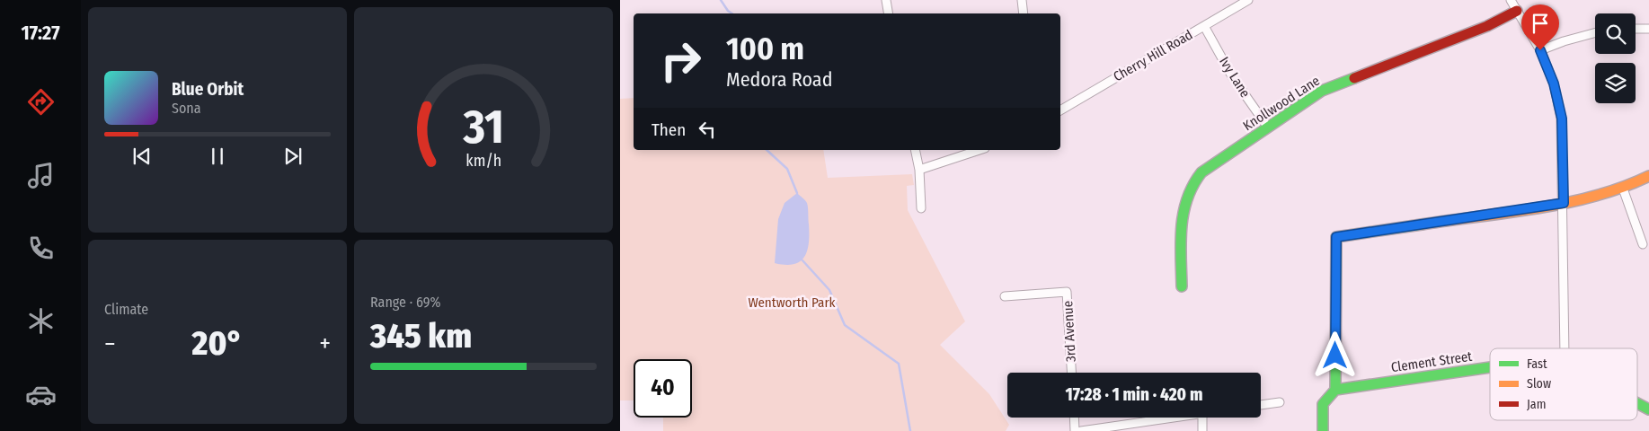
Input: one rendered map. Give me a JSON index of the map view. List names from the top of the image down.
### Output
{
  "streets": {
    "street": [
      "Cherry Hill Road",
      "Ivy Lane",
      "Knollwood Lane",
      "3rd Avenue",
      "Clement Street"
    ]
  },
  "crossings": [
    ["Cherry Hill Road", "Ivy Lane"],
    ["Ivy Lane", "Knollwood Lane"]
  ],
  "parks": ["Wentworth Park"],
  "legend": ["Fast", "Slow", "Jam"],
  "page": {
    "tabs": "17:27",
    "turn": ["100 m", "Medora Road"],
    "song": ["Blue Orbit", "Sona"],
    "then": "Then",
    "tile": [
      "Climate",
      ["Range · 69%", "345 km"]
    ],
    "heat": ["−", "20°", "+"],
    "limit": "40",
    "trip": "17:28 · 1 min · 420 m",
    "gauge": ["31", "km/h"]
  }
}
